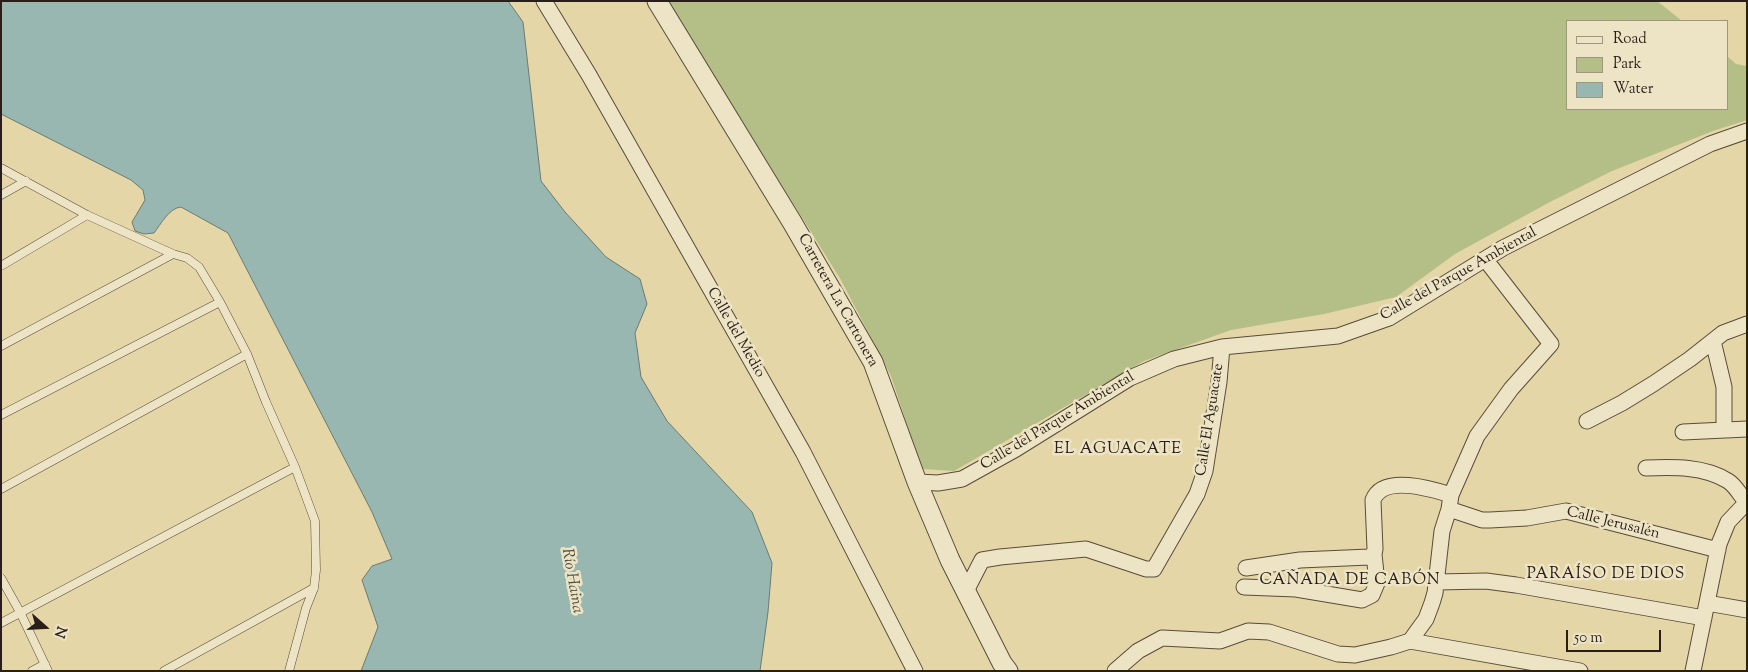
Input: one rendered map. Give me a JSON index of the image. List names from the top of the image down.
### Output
{
  "streets": {
    "street": [
      "Calle del Parque Ambiental",
      "Carretera La Cartonera",
      "Calle del Medio",
      "Calle El Aguacate",
      "Calle Jerusalén"
    ]
  },
  "crossings": [
    ["Calle del Parque Ambiental", "Carretera La Cartonera"],
    ["Calle del Parque Ambiental", "Calle El Aguacate"],
    ["Carretera La Cartonera", "Calle El Aguacate"]
  ],
  "districts": ["EL AGUACATE", "PARAÍSO DE DIOS", "CAÑADA DE CABÓN"],
  "water": ["Río Haina"],
  "legend": ["Road", "Park", "Water"],
  "scale_bar": "50 m",
  "north": "right"
}
